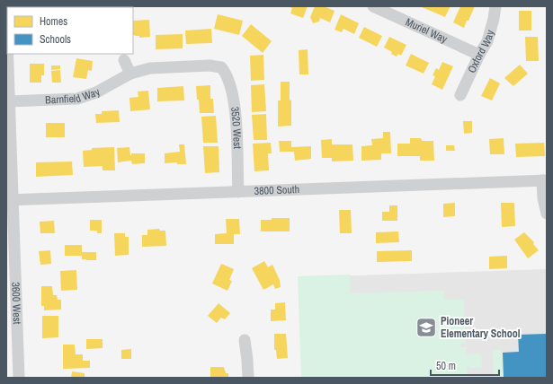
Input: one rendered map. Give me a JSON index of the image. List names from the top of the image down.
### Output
{
  "streets": {
    "street": [
      "Muriel Way",
      "Oxford Way",
      "Barnfield Way",
      "3520 West",
      "3800 South",
      "3600 West"
    ]
  },
  "crossings": [
    ["Muriel Way", "Oxford Way"],
    ["Barnfield Way", "3520 West"],
    ["Barnfield Way", "3600 West"],
    ["3520 West", "3800 South"],
    ["3800 South", "3600 West"]
  ],
  "places": {
    "school or university": ["Pioneer Elementary School"]
  },
  "legend": ["Homes", "Schools"],
  "scale_bar": "50 m"
}
